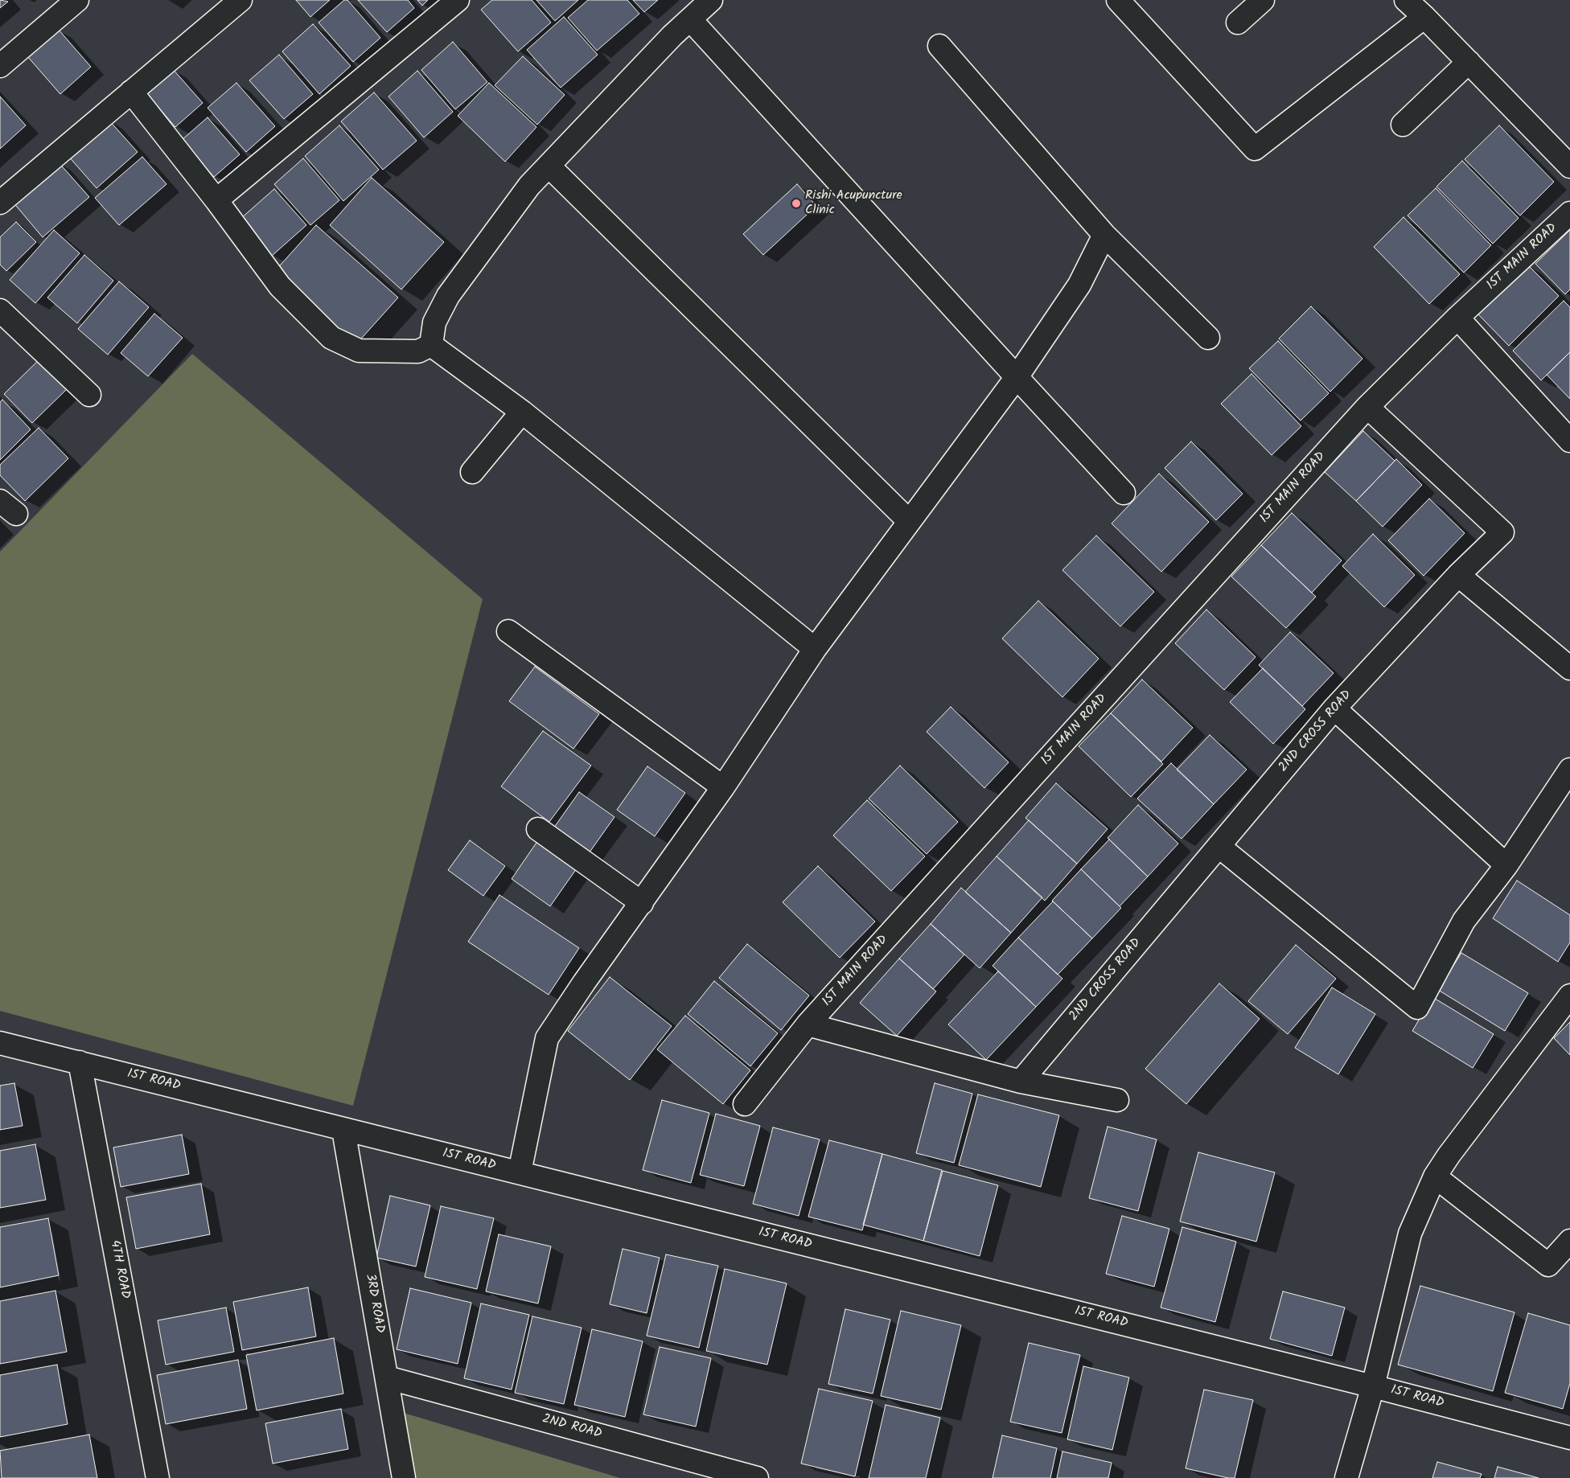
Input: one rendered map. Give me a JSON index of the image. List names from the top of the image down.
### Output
{
  "streets": {
    "street": [
      "1ST MAIN ROAD",
      "2ND CROSS ROAD",
      "1ST ROAD",
      "4TH ROAD",
      "3RD ROAD",
      "2ND ROAD"
    ]
  },
  "crossings": [
    ["1ST MAIN ROAD", "2ND CROSS ROAD"],
    ["1ST ROAD", "4TH ROAD"],
    ["1ST ROAD", "3RD ROAD"],
    ["3RD ROAD", "2ND ROAD"]
  ],
  "places": ["Rishi Acupuncture Clinic"]
}
